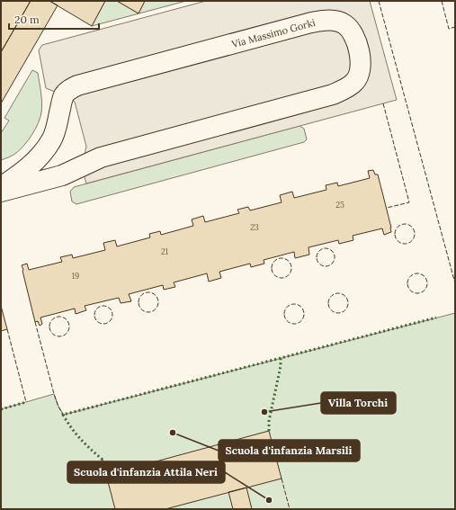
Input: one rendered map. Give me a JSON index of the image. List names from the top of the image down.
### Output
{
  "streets": {
    "lane": ["Via Massimo Gorki"]
  },
  "places": ["Villa Torchi", "Scuola d'infanzia Marsili", "Scuola d'infanzia Attila Neri"],
  "house_numbers": [
    "25",
    "23",
    "21",
    "19"
  ],
  "scale_bar": "20 m"
}
